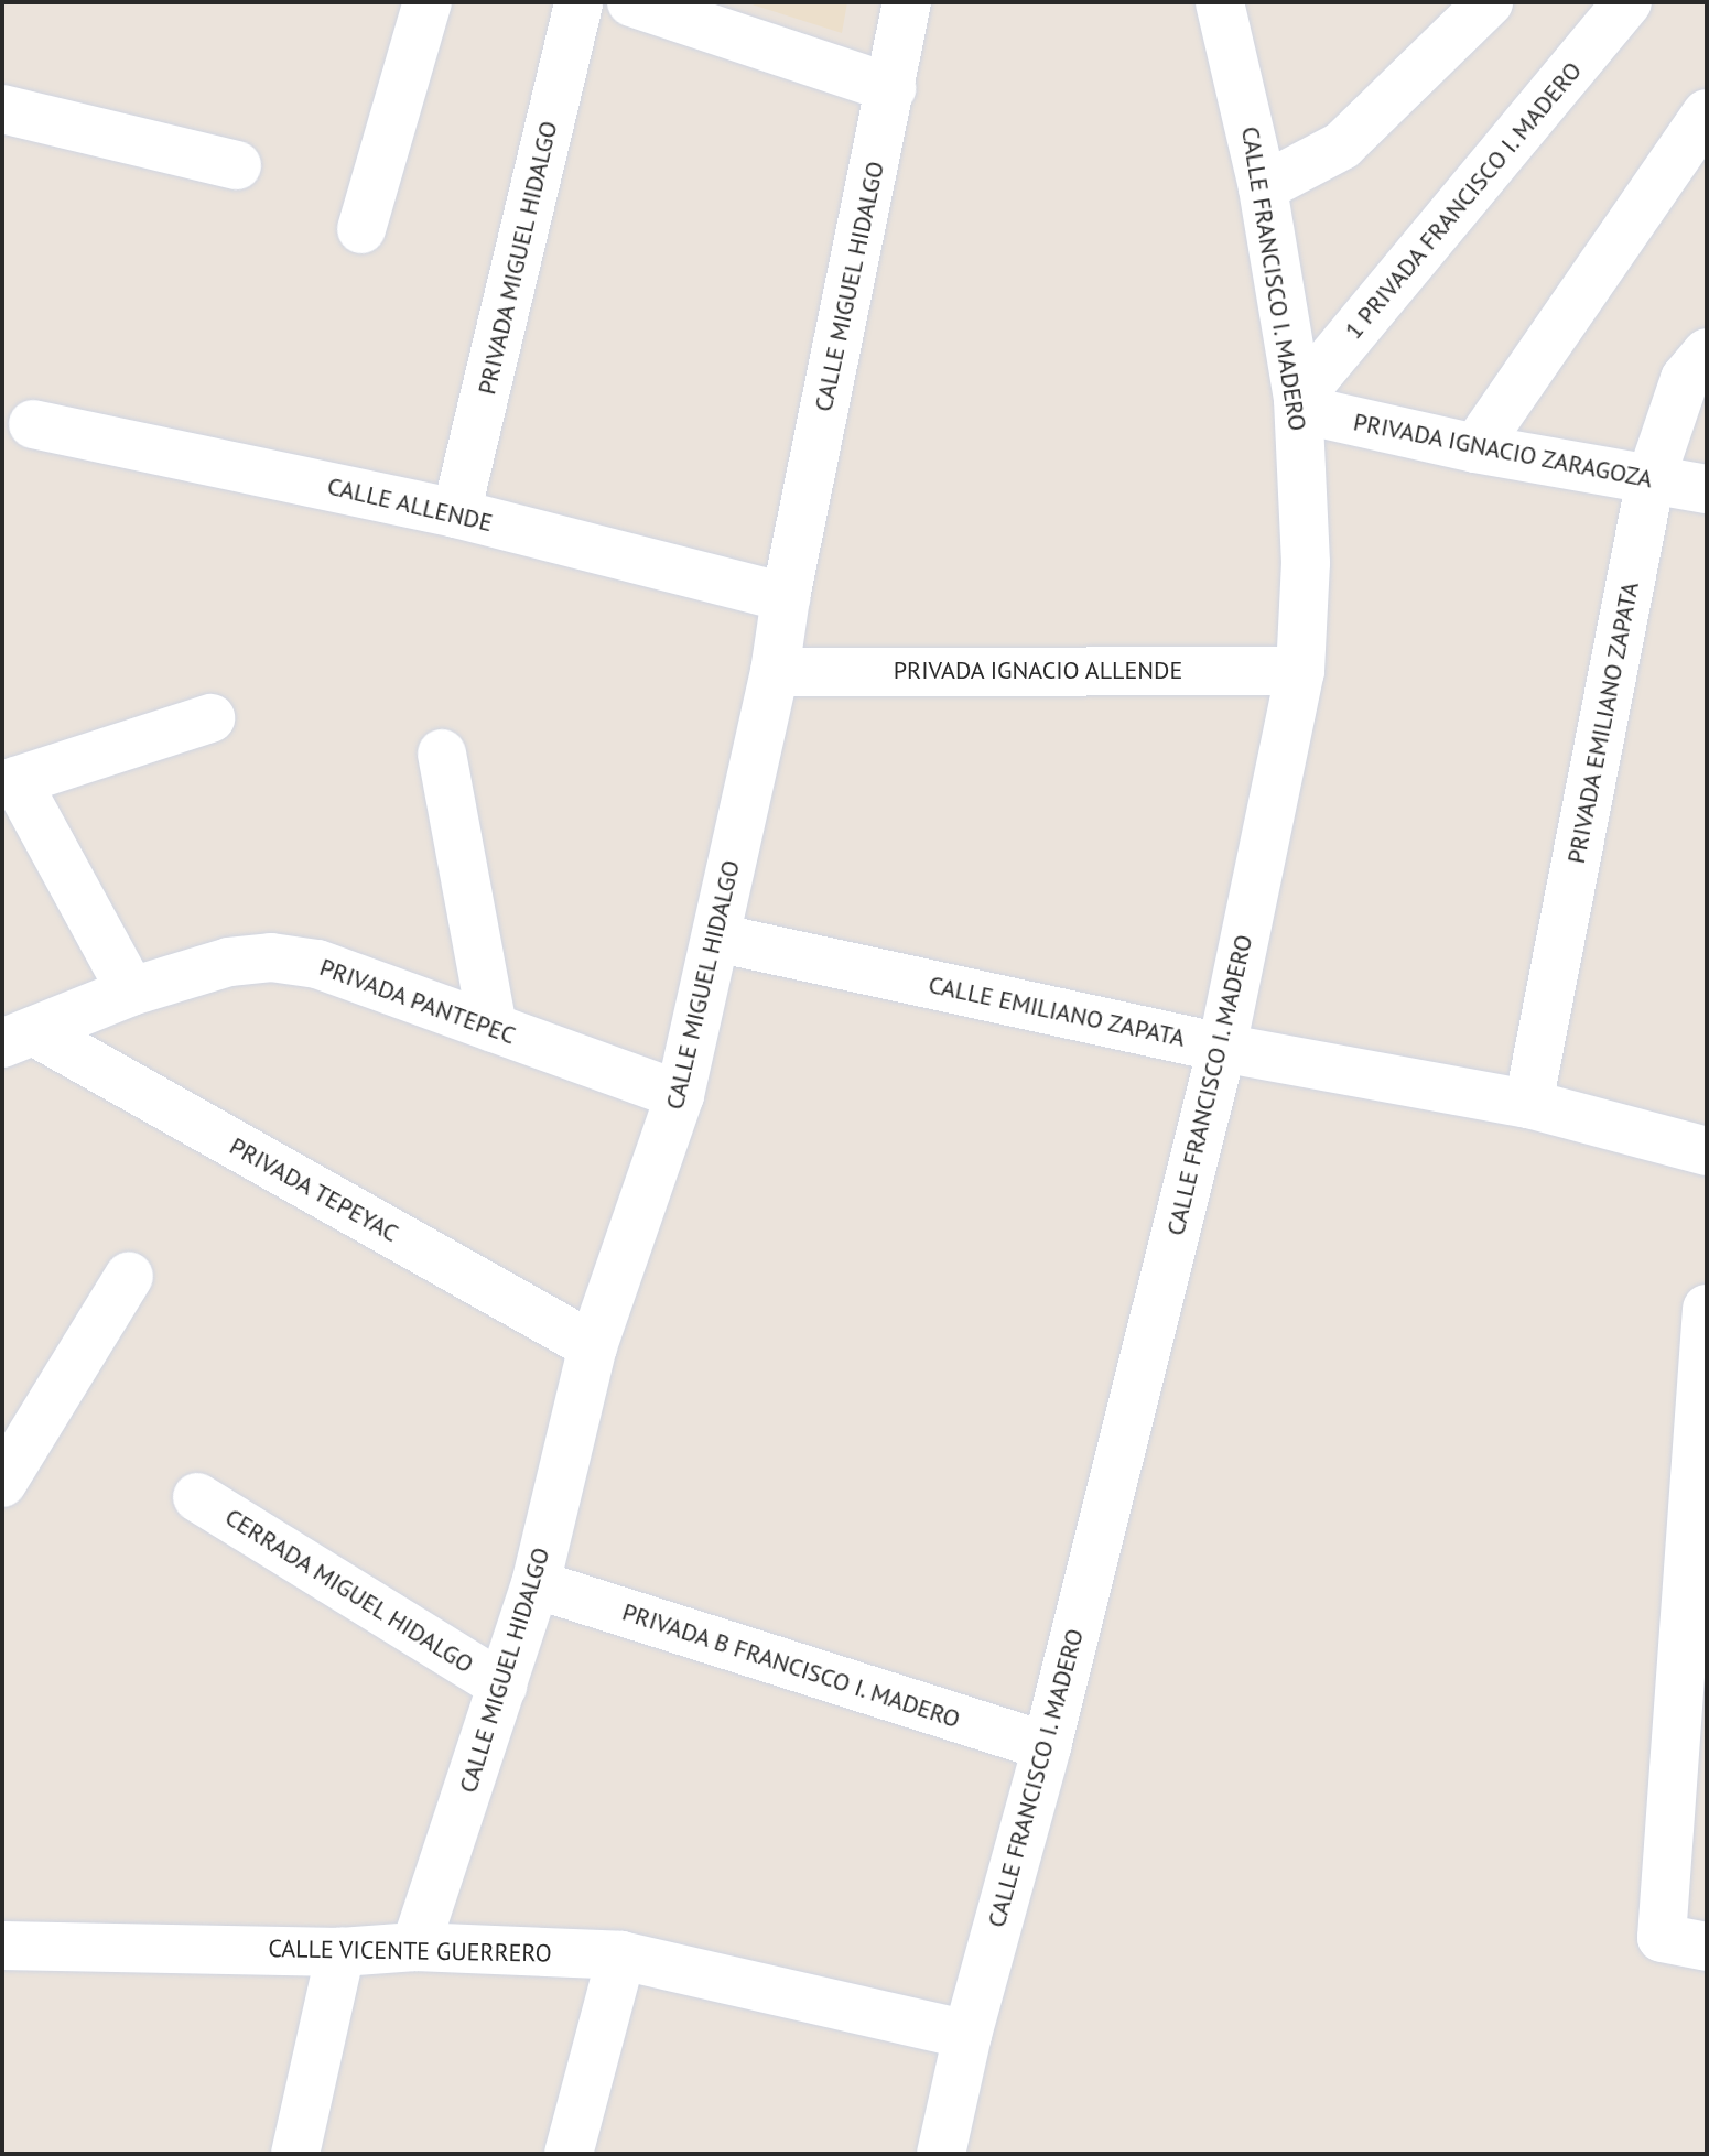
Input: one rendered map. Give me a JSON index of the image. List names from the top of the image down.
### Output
{
  "streets": {
    "street": [
      "1 PRIVADA FRANCISCO I. MADERO",
      "PRIVADA MIGUEL HIDALGO",
      "CALLE FRANCISCO I. MADERO",
      "CALLE MIGUEL HIDALGO",
      "PRIVADA IGNACIO ZARAGOZA",
      "CALLE ALLENDE",
      "PRIVADA IGNACIO ALLENDE",
      "PRIVADA EMILIANO ZAPATA",
      "PRIVADA PANTEPEC",
      "CALLE EMILIANO ZAPATA",
      "PRIVADA TEPEYAC",
      "CERRADA MIGUEL HIDALGO",
      "PRIVADA B FRANCISCO I. MADERO",
      "CALLE VICENTE GUERRERO"
    ]
  },
  "crossings": [
    ["1 PRIVADA FRANCISCO I. MADERO", "CALLE FRANCISCO I. MADERO"],
    ["1 PRIVADA FRANCISCO I. MADERO", "PRIVADA IGNACIO ZARAGOZA"],
    ["PRIVADA MIGUEL HIDALGO", "CALLE ALLENDE"],
    ["CALLE FRANCISCO I. MADERO", "PRIVADA IGNACIO ZARAGOZA"],
    ["CALLE FRANCISCO I. MADERO", "PRIVADA IGNACIO ALLENDE"],
    ["CALLE FRANCISCO I. MADERO", "CALLE EMILIANO ZAPATA"],
    ["CALLE FRANCISCO I. MADERO", "PRIVADA B FRANCISCO I. MADERO"],
    ["CALLE FRANCISCO I. MADERO", "CALLE VICENTE GUERRERO"],
    ["CALLE MIGUEL HIDALGO", "CALLE ALLENDE"],
    ["CALLE MIGUEL HIDALGO", "PRIVADA IGNACIO ALLENDE"],
    ["CALLE MIGUEL HIDALGO", "PRIVADA PANTEPEC"],
    ["CALLE MIGUEL HIDALGO", "CALLE EMILIANO ZAPATA"],
    ["CALLE MIGUEL HIDALGO", "PRIVADA TEPEYAC"],
    ["CALLE MIGUEL HIDALGO", "CERRADA MIGUEL HIDALGO"],
    ["CALLE MIGUEL HIDALGO", "PRIVADA B FRANCISCO I. MADERO"],
    ["CALLE MIGUEL HIDALGO", "CALLE VICENTE GUERRERO"],
    ["PRIVADA IGNACIO ZARAGOZA", "PRIVADA EMILIANO ZAPATA"],
    ["PRIVADA EMILIANO ZAPATA", "CALLE EMILIANO ZAPATA"],
    ["PRIVADA PANTEPEC", "PRIVADA TEPEYAC"]
  ]
}
